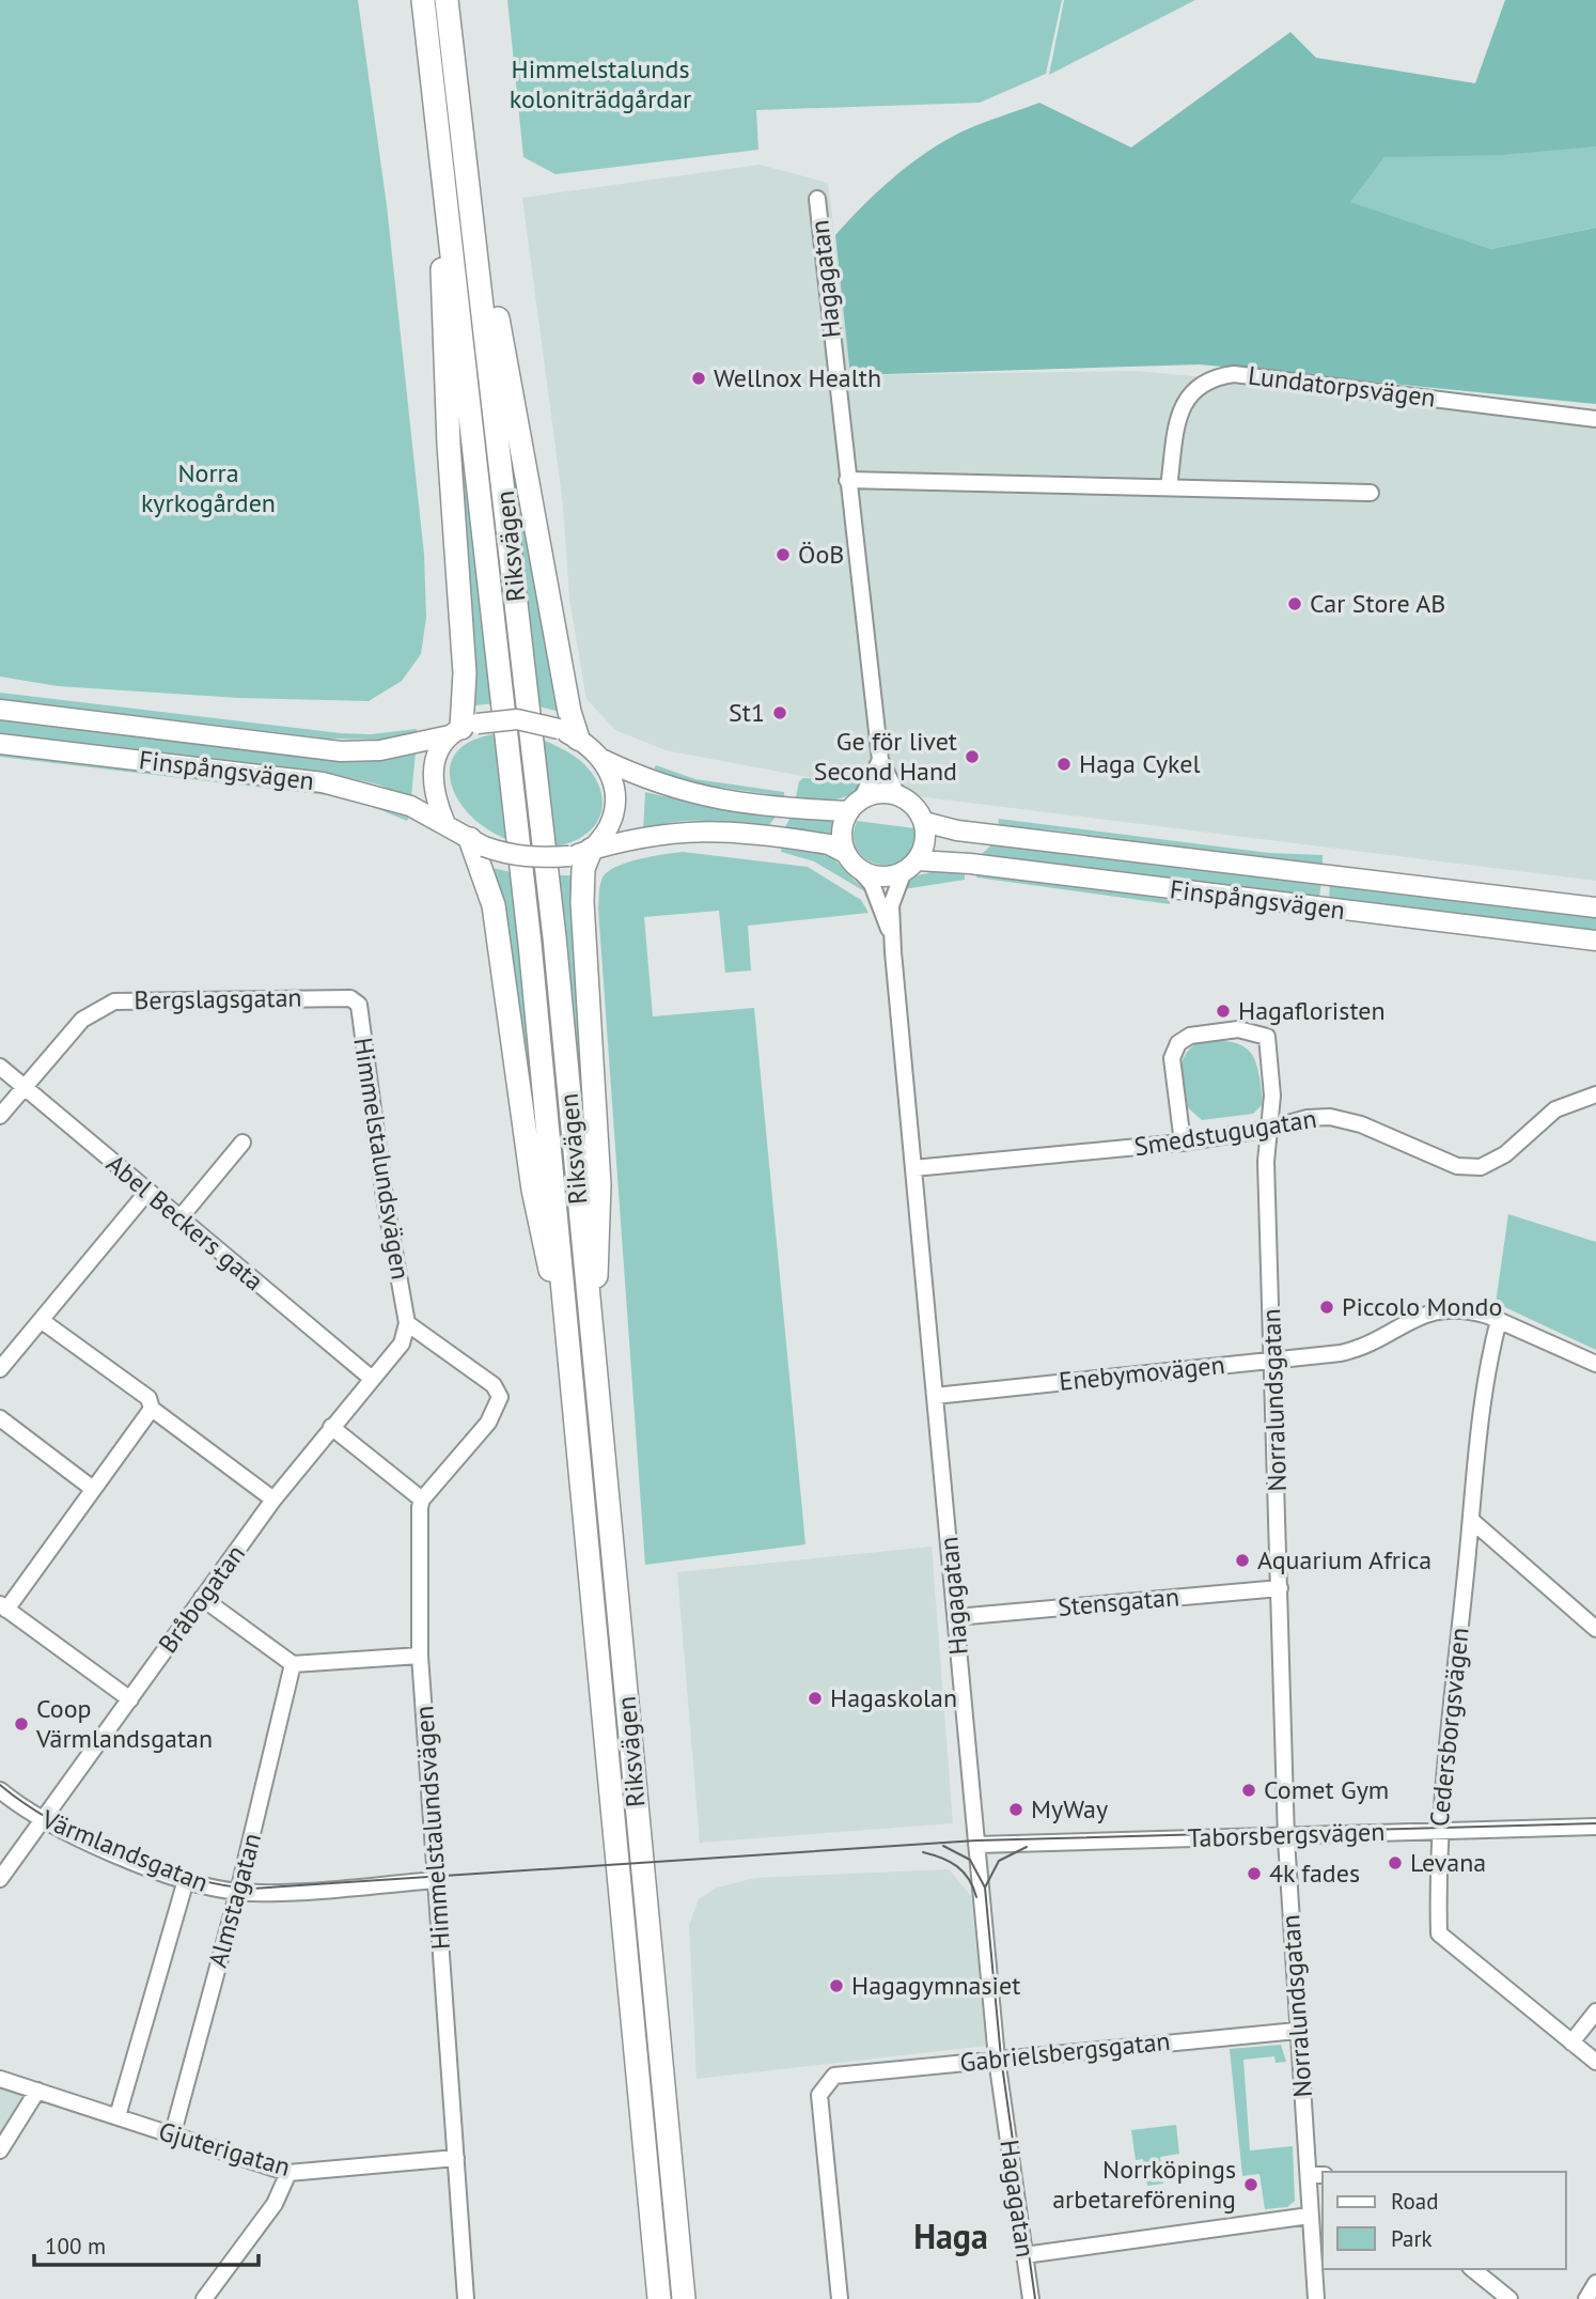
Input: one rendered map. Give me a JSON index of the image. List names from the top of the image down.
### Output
{
  "streets": {
    "highway": ["Riksvägen"],
    "main road": ["Finspångsvägen"],
    "street": [
      "Hagagatan",
      "Lundatorpsvägen",
      "Bergslagsgatan",
      "Smedstugugatan",
      "Himmelstalundsvägen",
      "Abel Beckers gata",
      "Enebymovägen",
      "Norralundsgatan",
      "Bråbogatan",
      "Stensgatan",
      "Cedersborgsvägen",
      "Taborsbergsvägen",
      "Värmlandsgatan",
      "Almstagatan",
      "Gabrielsbergsgatan",
      "Gjuterigatan"
    ]
  },
  "crossings": [
    ["Hagagatan", "Finspångsvägen"],
    ["Hagagatan", "Smedstugugatan"],
    ["Hagagatan", "Enebymovägen"],
    ["Hagagatan", "Stensgatan"],
    ["Hagagatan", "Taborsbergsvägen"],
    ["Hagagatan", "Gabrielsbergsgatan"],
    ["Bergslagsgatan", "Himmelstalundsvägen"],
    ["Bergslagsgatan", "Abel Beckers gata"],
    ["Smedstugugatan", "Norralundsgatan"],
    ["Himmelstalundsvägen", "Bråbogatan"],
    ["Himmelstalundsvägen", "Värmlandsgatan"],
    ["Himmelstalundsvägen", "Gjuterigatan"],
    ["Abel Beckers gata", "Bråbogatan"],
    ["Enebymovägen", "Norralundsgatan"],
    ["Enebymovägen", "Cedersborgsvägen"],
    ["Norralundsgatan", "Stensgatan"],
    ["Norralundsgatan", "Taborsbergsvägen"],
    ["Norralundsgatan", "Gabrielsbergsgatan"],
    ["Bråbogatan", "Värmlandsgatan"],
    ["Cedersborgsvägen", "Taborsbergsvägen"],
    ["Värmlandsgatan", "Almstagatan"],
    ["Almstagatan", "Gjuterigatan"]
  ],
  "districts": ["Haga"],
  "parks": ["Himmelstalunds koloniträdgårdar", "Norra kyrkogården"],
  "places": [
    "Wellnox Health",
    "ÖoB",
    "Car Store AB",
    "St1",
    "Ge för livet Second Hand",
    "Haga Cykel",
    "Hagafloristen",
    "Piccolo Mondo",
    "Aquarium Africa",
    "Hagaskolan",
    "Coop Värmlandsgatan",
    "Comet Gym",
    "MyWay",
    "Levana",
    "4k fades",
    "Hagagymnasiet",
    "Norrköpings arbetareförening"
  ],
  "legend": ["Road", "Park"],
  "scale_bar": "100 m"
}
